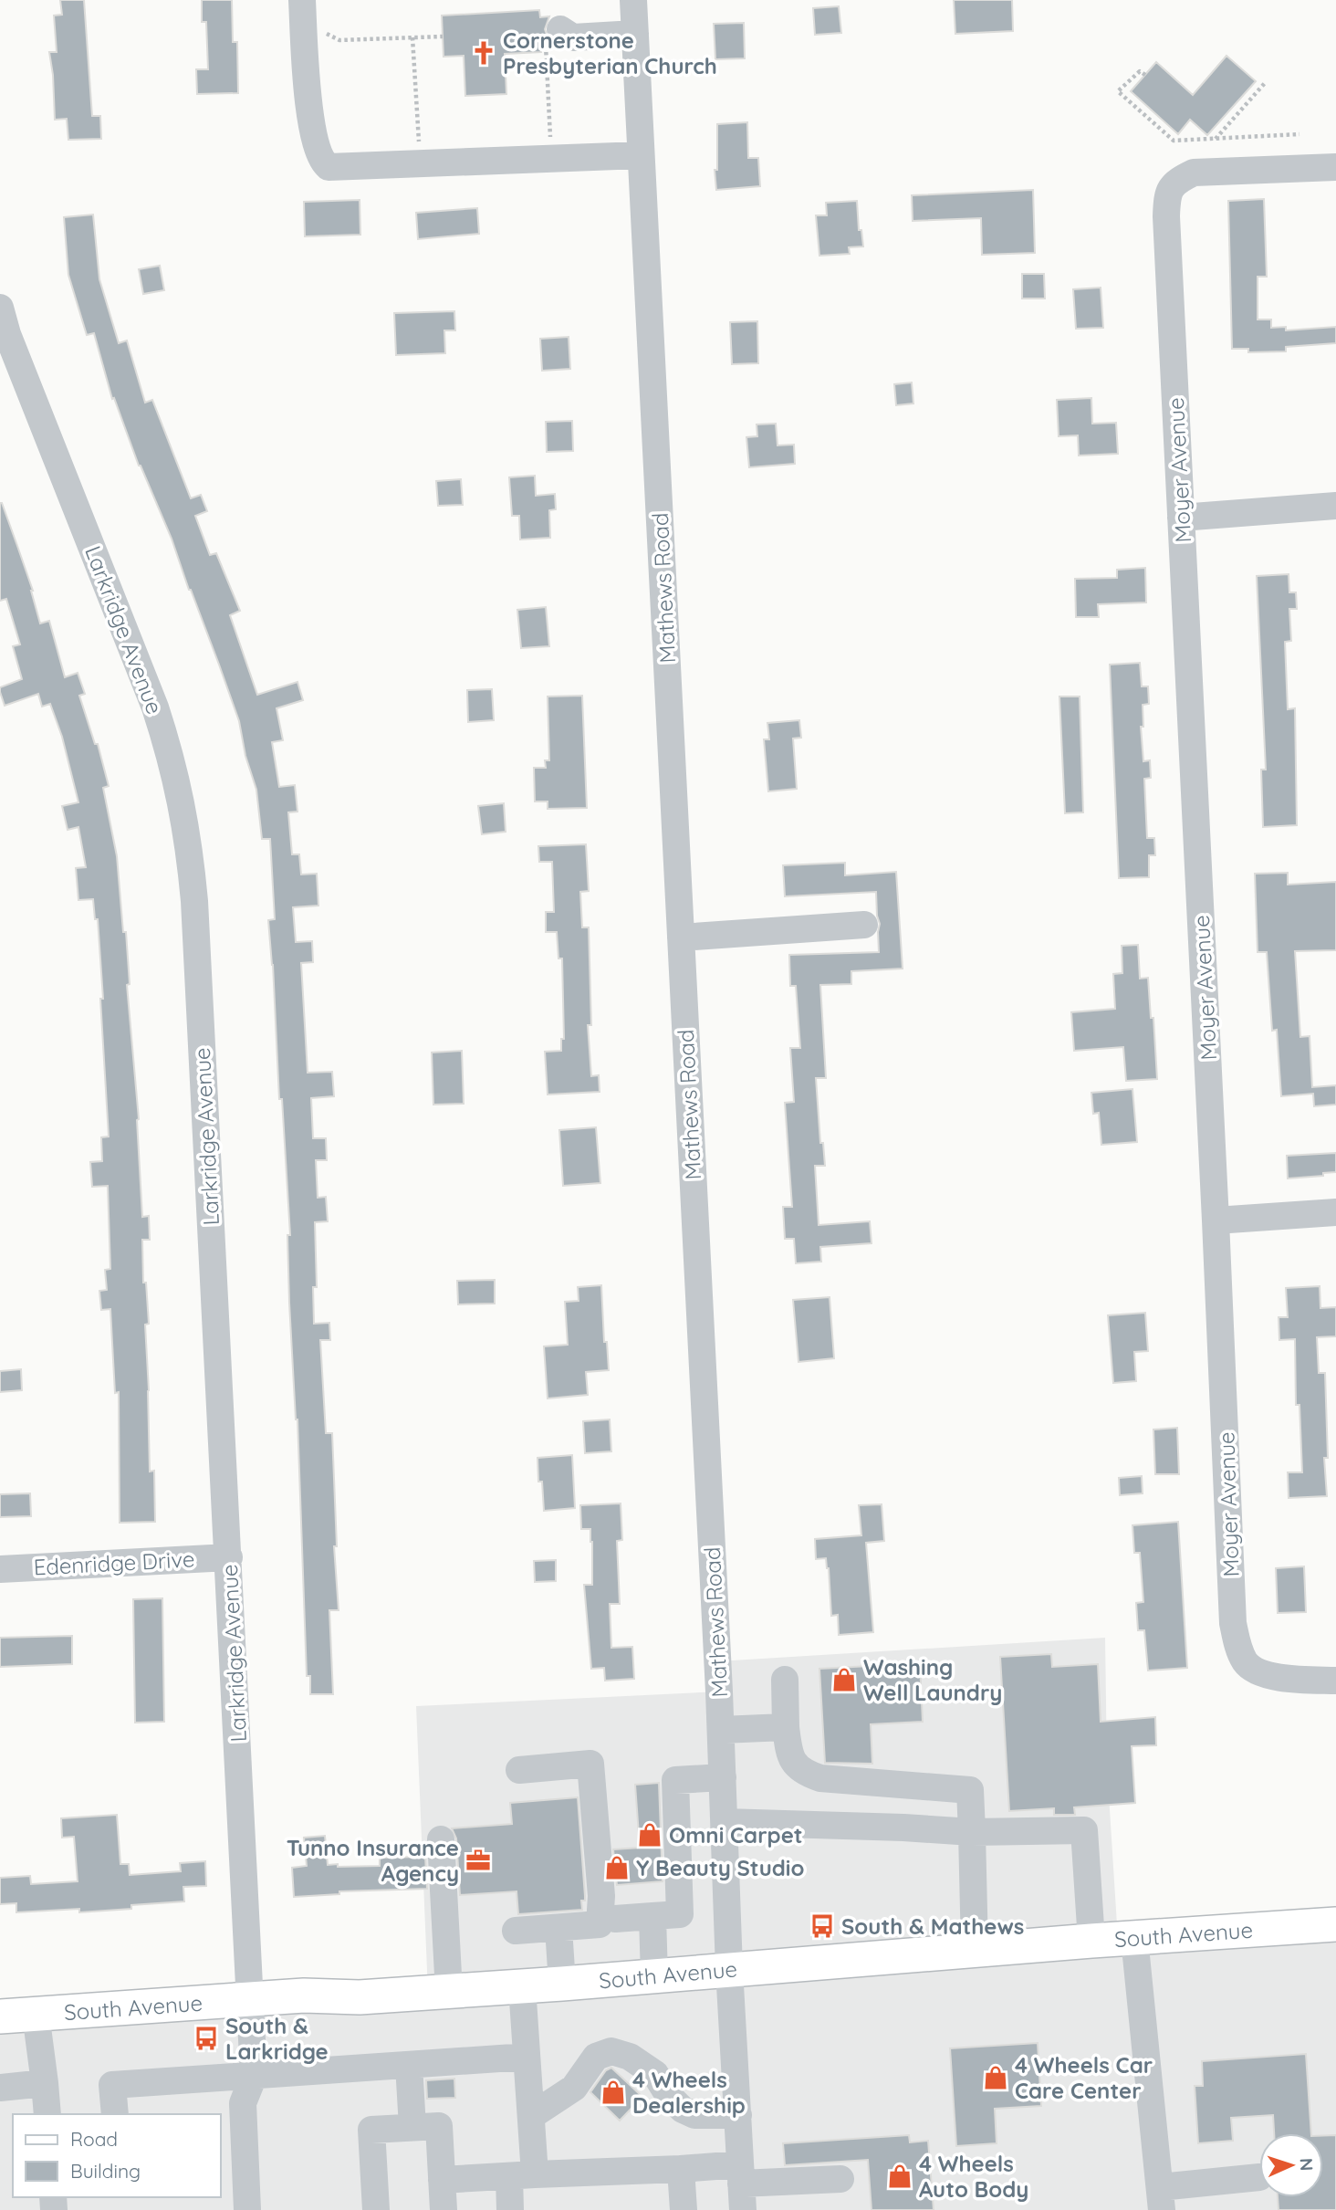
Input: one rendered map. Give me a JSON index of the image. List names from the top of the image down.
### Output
{
  "streets": {
    "main road": ["South Avenue"],
    "street": [
      "Moyer Avenue",
      "Mathews Road",
      "Larkridge Avenue",
      "Edenridge Drive"
    ]
  },
  "crossings": [
    ["Mathews Road", "South Avenue"],
    ["Larkridge Avenue", "Edenridge Drive"],
    ["Larkridge Avenue", "South Avenue"]
  ],
  "places": {
    "church": ["Cornerstone Presbyterian Church"],
    "shop": [
      "Washing Well Laundry",
      "Omni Carpet",
      "Y Beauty Studio",
      "4 Wheels Car Care Center",
      "4 Wheels Dealership",
      "4 Wheels Auto Body"
    ],
    "office": ["Tunno Insurance Agency"],
    "bus stop": ["South & Mathews", "South & Larkridge"]
  },
  "legend": ["Road", "Building"],
  "north": "right"
}
